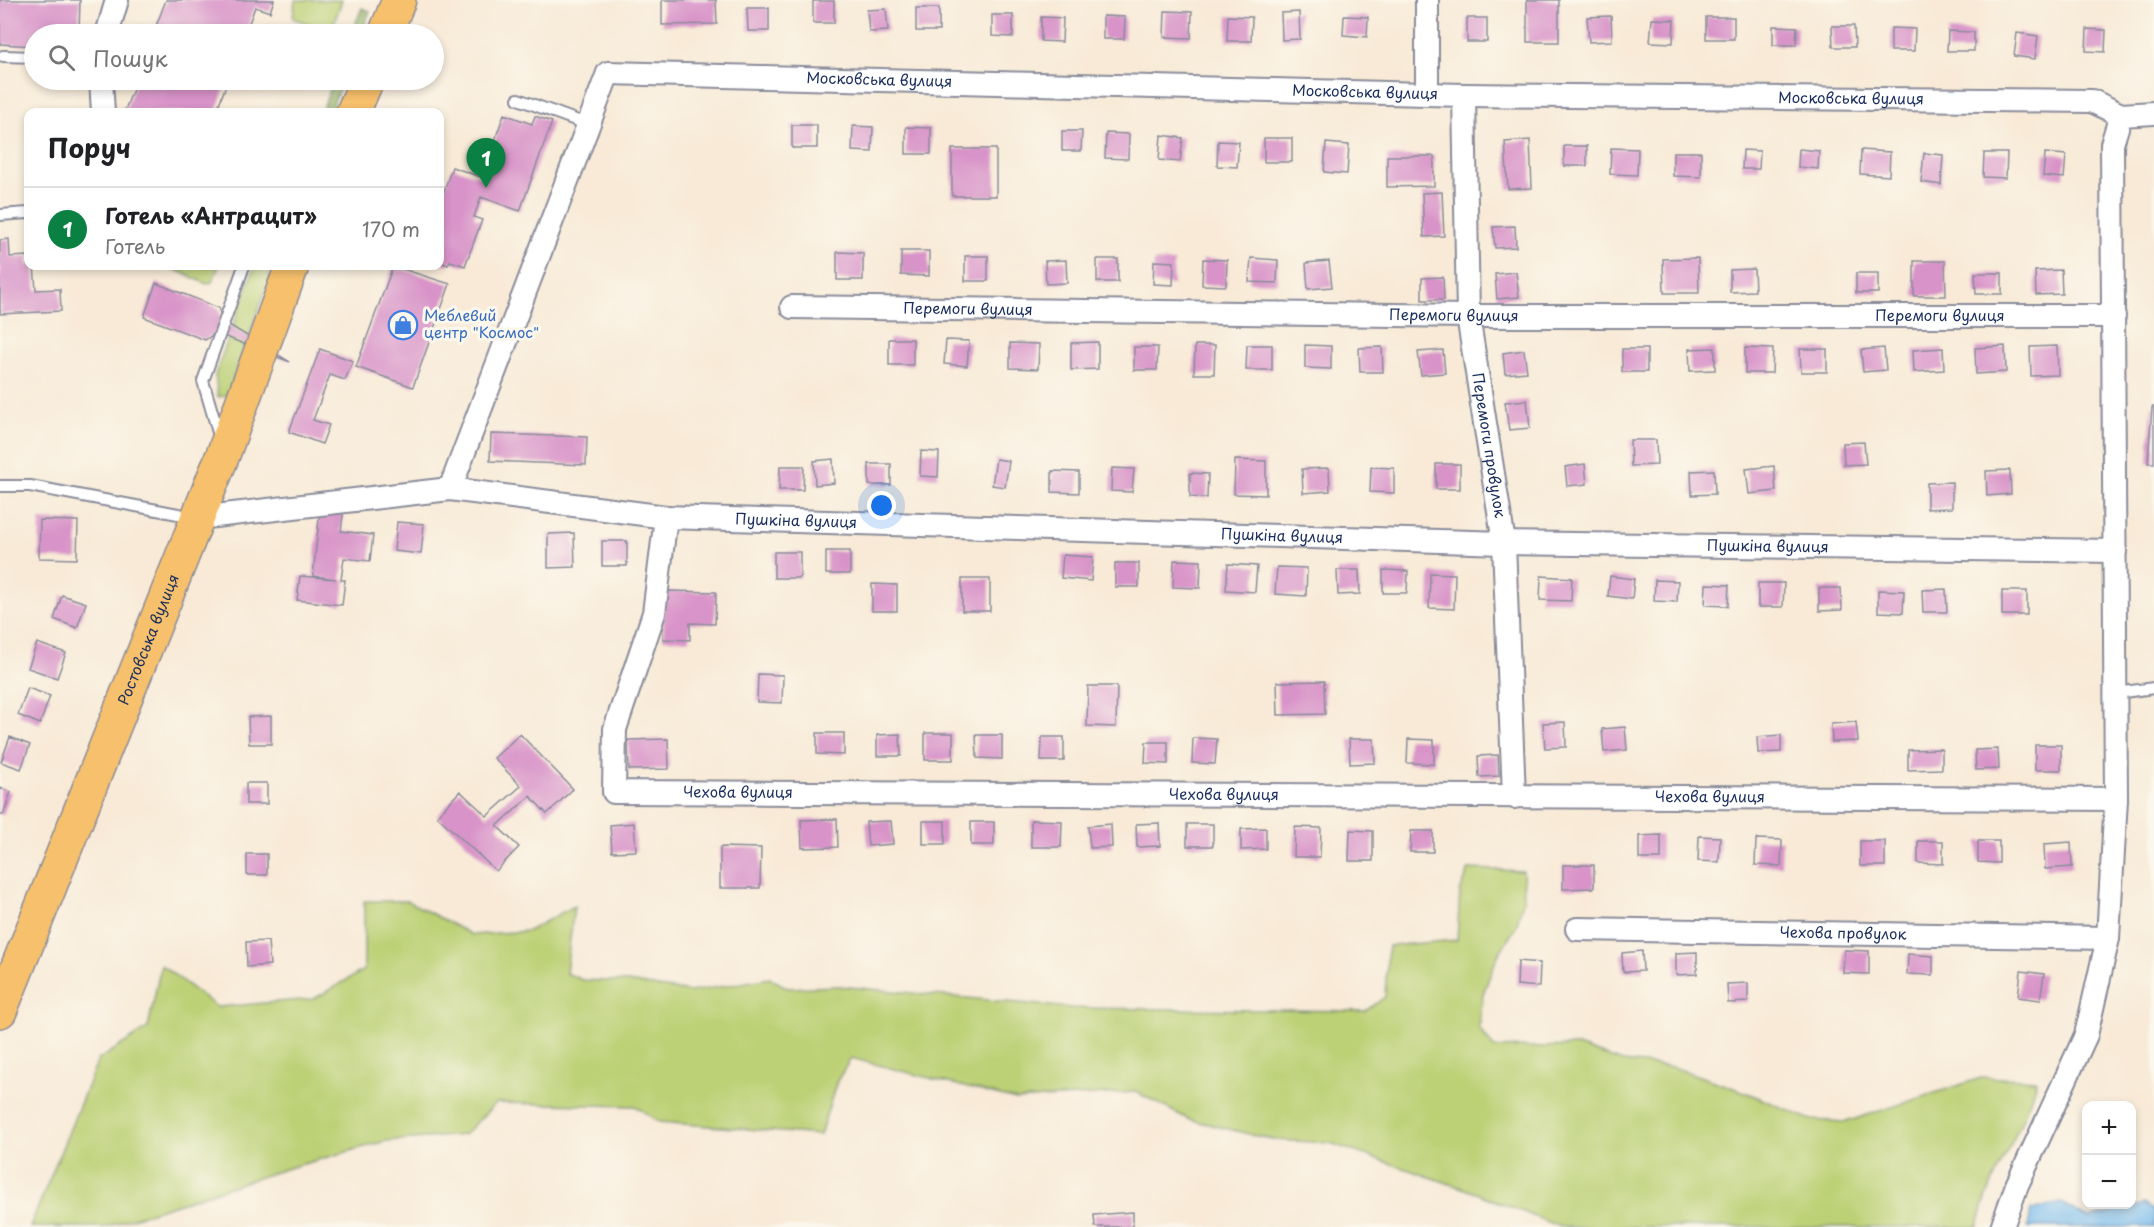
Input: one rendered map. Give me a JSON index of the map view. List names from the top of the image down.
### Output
{
  "streets": {
    "highway": ["Ростовська вулиця"],
    "street": [
      "Московська вулиця",
      "Перемоги вулиця",
      "Перемоги провулок",
      "Пушкіна вулиця",
      "Чехова вулиця",
      "Чехова провулок"
    ]
  },
  "crossings": [
    ["Московська вулиця", "Перемоги провулок"],
    ["Перемоги вулиця", "Перемоги провулок"],
    ["Перемоги провулок", "Пушкіна вулиця"],
    ["Перемоги провулок", "Чехова вулиця"],
    ["Пушкіна вулиця", "Ростовська вулиця"],
    ["Пушкіна вулиця", "Чехова вулиця"]
  ],
  "places": {
    "shop": ["Меблевий центр \"Космос\""]
  },
  "page": {
    "search": "Пошук",
    "heading": "Поруч",
    "pins": "1",
    "list": [
      {
        "mark": "1",
        "name": "Готель «Антрацит»",
        "note": "Готель",
        "value": "170 m"
      }
    ],
    "map_buttons": ["+", "−"]
  }
}
